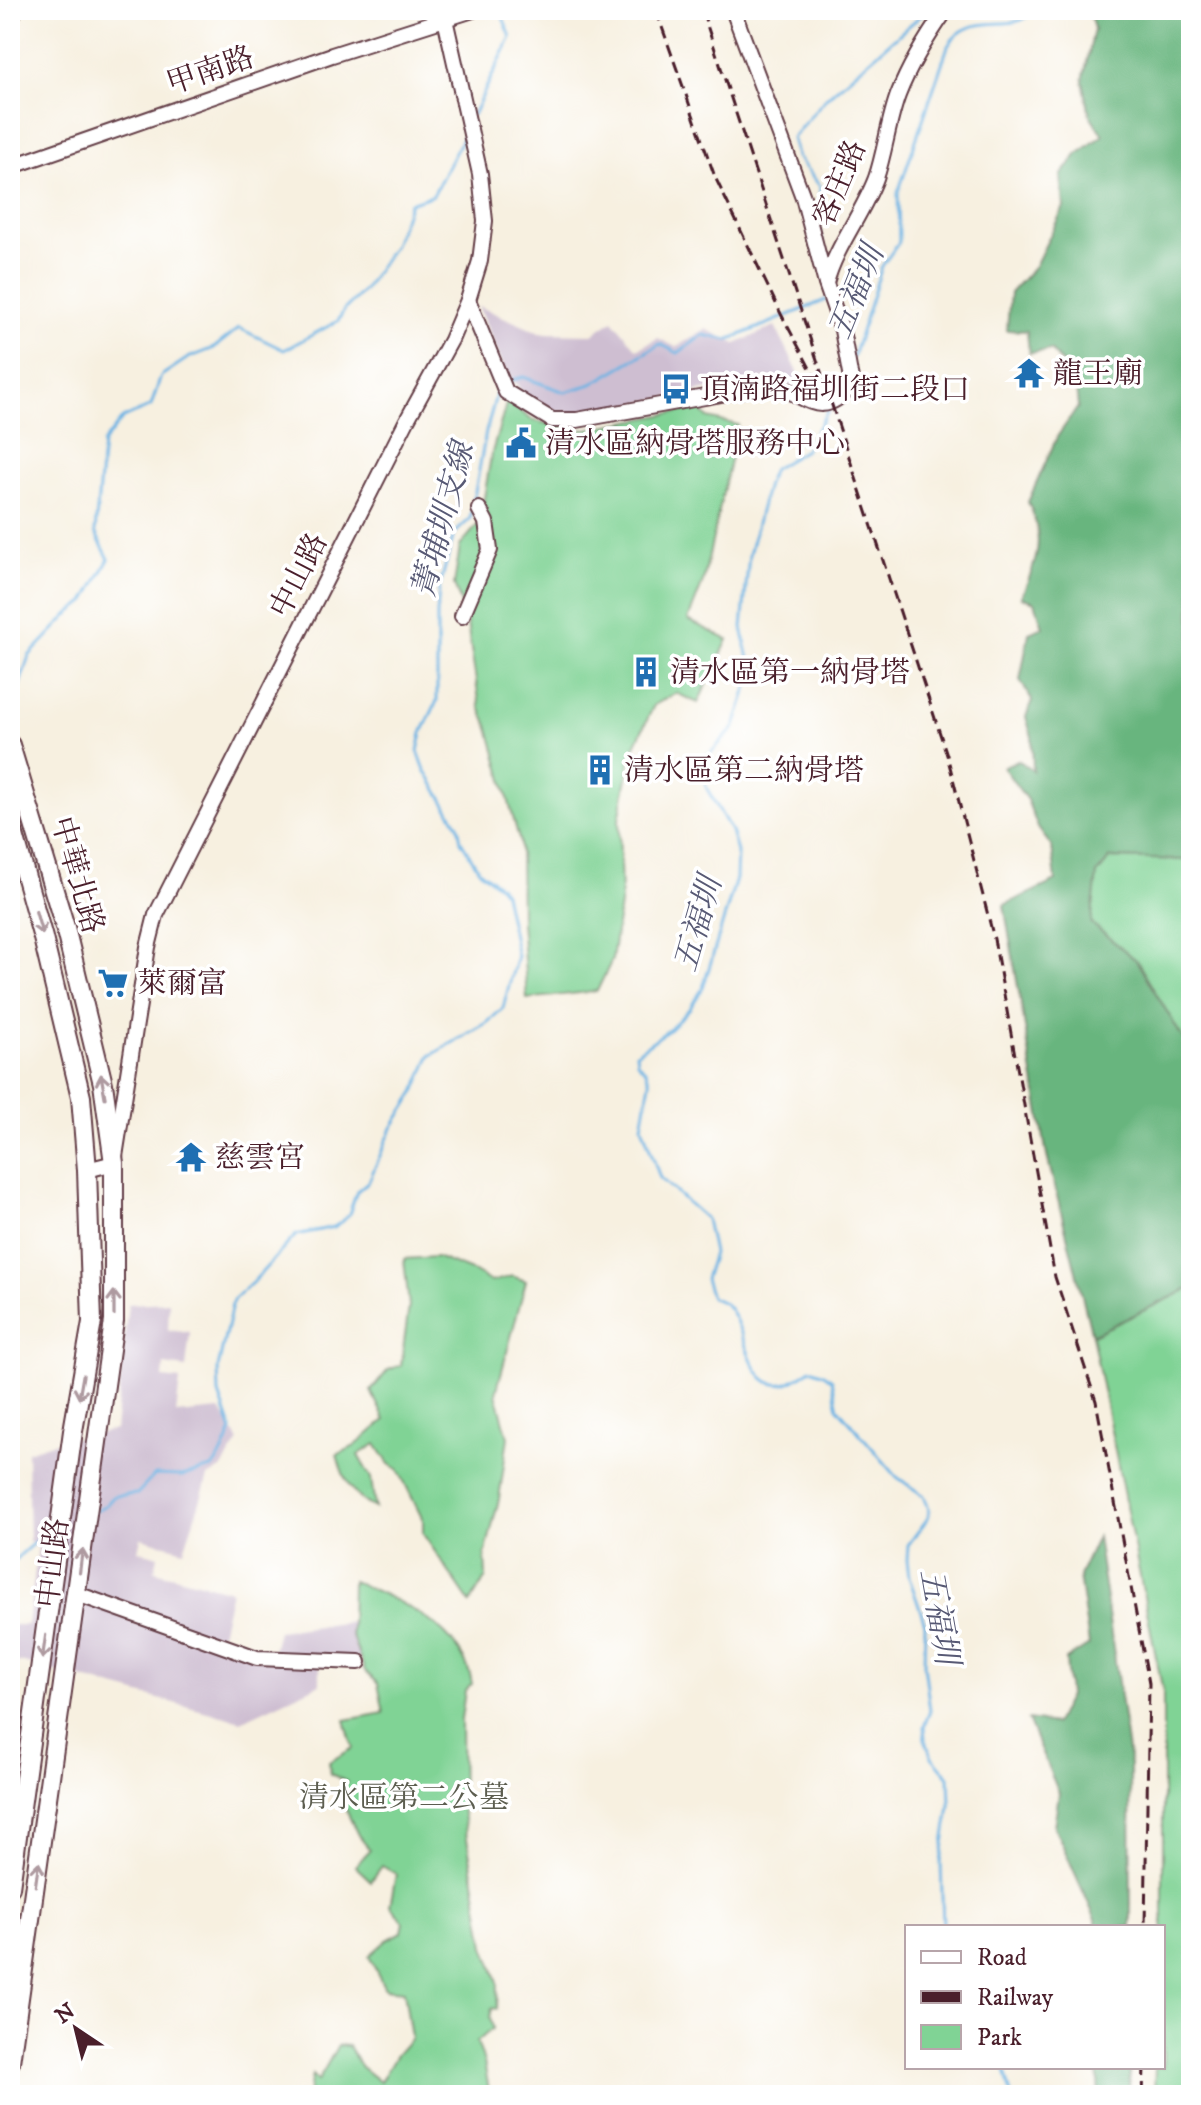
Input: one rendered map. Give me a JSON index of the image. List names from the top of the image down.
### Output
{
  "streets": {
    "main road": ["中山路", "中華北路"],
    "street": ["甲南路", "客庄路"]
  },
  "crossings": [
    ["甲南路", "中山路"],
    ["中山路", "中華北路"]
  ],
  "water": ["五福圳", "菁埔圳支線"],
  "parks": ["清水區第二公墓"],
  "places": {
    "temple": ["龍王廟", "慈雲宮"],
    "bus stop": ["頂湳路福圳街二段口"],
    "public building": ["清水區納骨塔服務中心"],
    "building": ["清水區第一納骨塔", "清水區第二納骨塔"],
    "supermarket": ["萊爾富"]
  },
  "legend": ["Road", "Railway", "Park"],
  "north": "top left"
}
